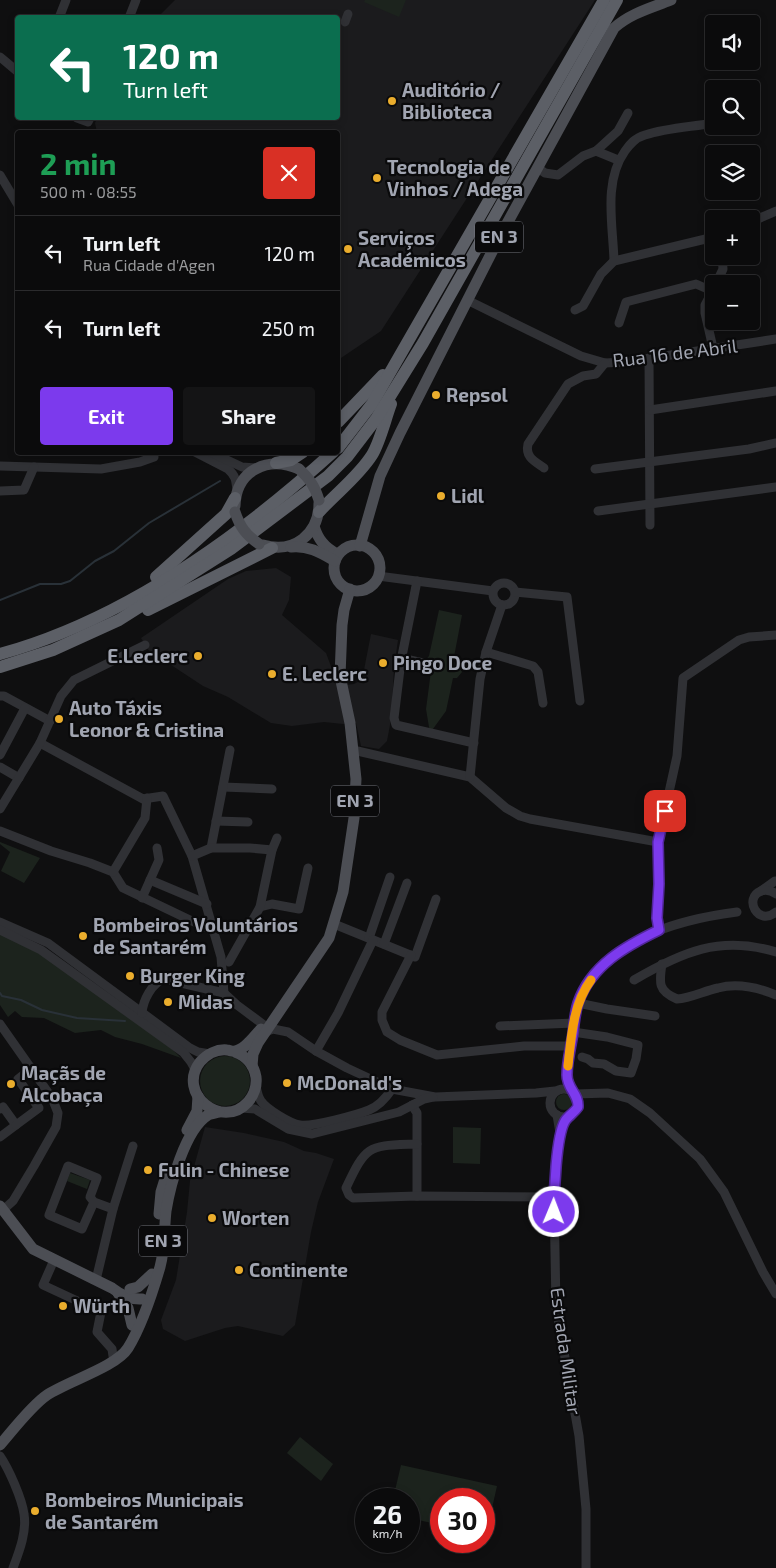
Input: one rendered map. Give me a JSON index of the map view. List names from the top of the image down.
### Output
{
  "streets": {
    "main road": ["EN 3"],
    "street": ["Rua 16 de Abril", "Estrada Militar"]
  },
  "crossings": [
    ["EN 3", "Rua 16 de Abril"]
  ],
  "places": [
    "Auditório / Biblioteca",
    "Tecnologia de Vinhos / Adega",
    "Serviços Académicos",
    "Repsol",
    "Lidl",
    "E.Leclerc",
    "Pingo Doce",
    "E. Leclerc",
    "Auto Táxis Leonor & Cristina",
    "Bombeiros Voluntários de Santarém",
    "Burger King",
    "Midas",
    "McDonald's",
    "Maçãs de Alcobaça",
    "Fulin - Chinese",
    "Worten",
    "Continente",
    "Würth",
    "Bombeiros Municipais de Santarém"
  ],
  "page": {
    "map_buttons": ["+", "−"],
    "turn": ["120 m", "Turn left"],
    "heading": ["2 min", "500 m · 08:55"],
    "list": [
      {
        "name": "Turn left",
        "note": "Rua Cidade d'Agen",
        "value": "120 m"
      },
      {
        "name": "Turn left",
        "value": "250 m"
      }
    ],
    "buttons": ["Exit", "Share"],
    "speed": "26 km/h",
    "limit": "30"
  }
}
